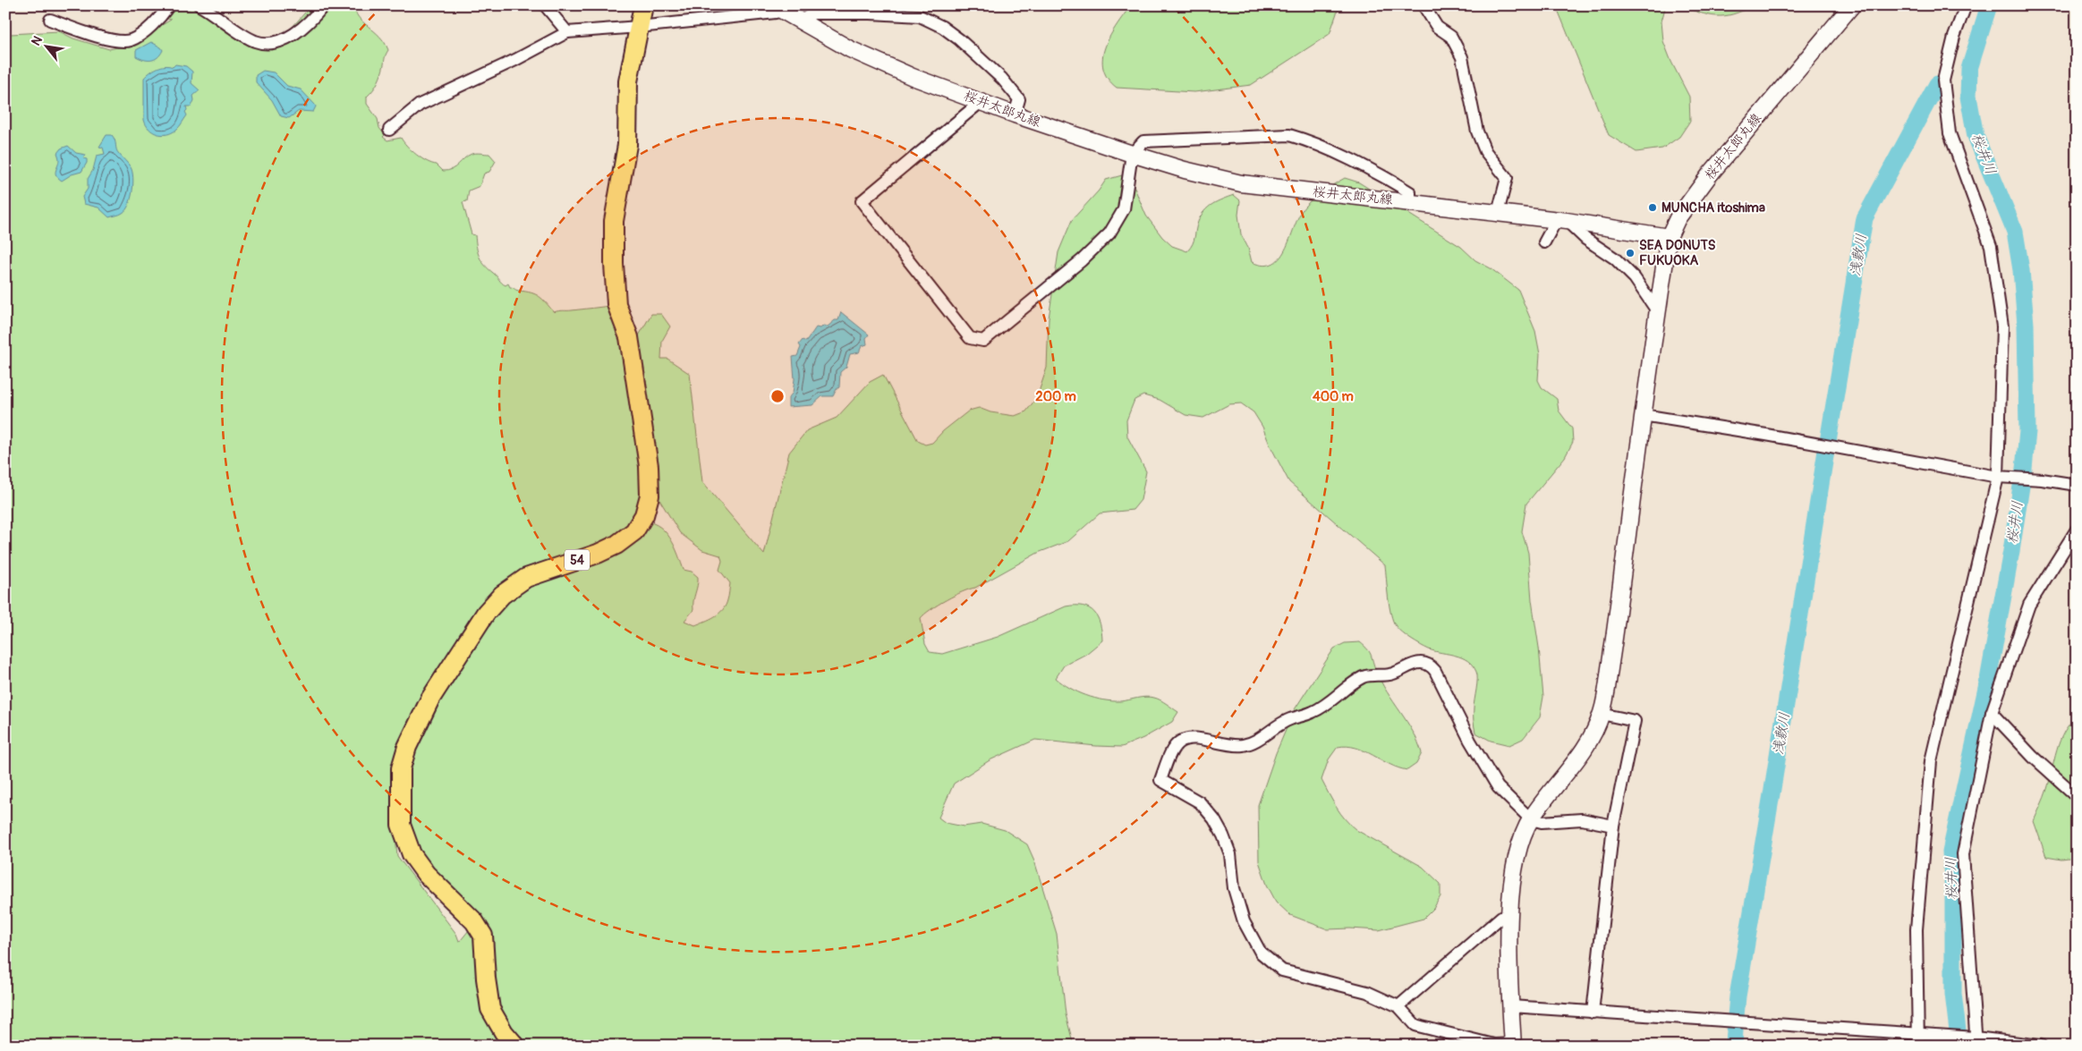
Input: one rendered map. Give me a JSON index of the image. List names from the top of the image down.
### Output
{
  "streets": {
    "main road": ["桜井太郎丸線", "54"]
  },
  "water": ["桜井川", "浅敷川"],
  "places": ["MUNCHA itoshima", "SEA DONUTS FUKUOKA"],
  "north": "top left",
  "rings": ["200 m", "400 m"]
}
